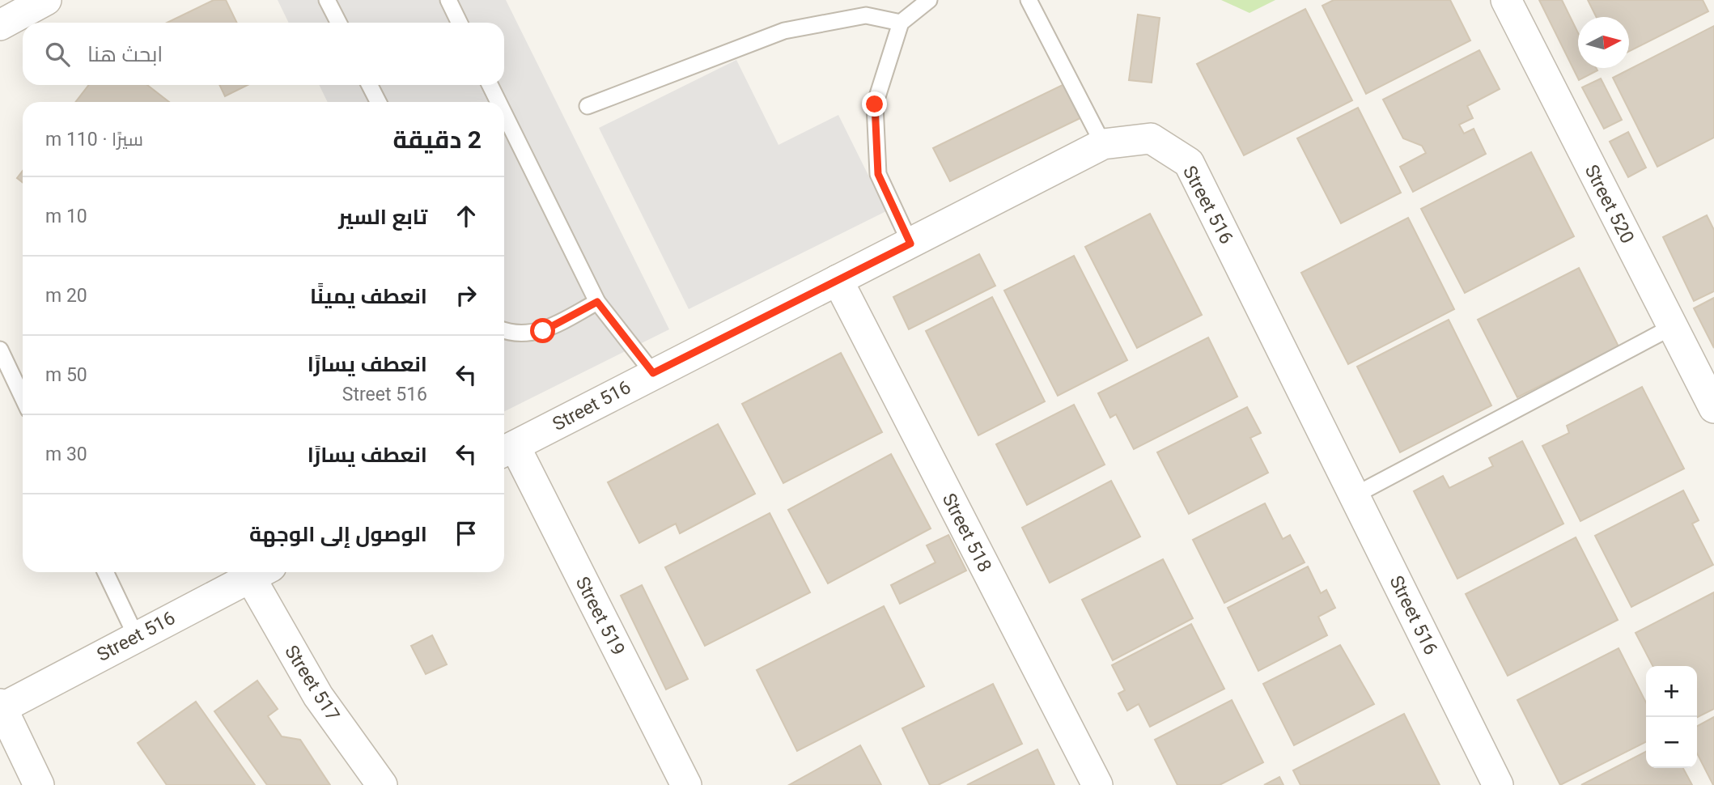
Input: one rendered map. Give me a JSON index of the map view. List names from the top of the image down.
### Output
{
  "streets": {
    "street": [
      "Street 520",
      "Street 516",
      "Street 518",
      "Street 519",
      "Street 517"
    ]
  },
  "crossings": [
    ["Street 516", "Street 518"],
    ["Street 516", "Street 519"]
  ],
  "north": "right",
  "page": {
    "search": "ابحث هنا",
    "heading": ["2 دقيقة", "سيرًا · 110 m"],
    "list": [
      ["تابع السير", "10 m"],
      ["انعطف يمينًا", "20 m"],
      ["انعطف يسارًا", "Street 516", "50 m"],
      ["انعطف يسارًا", "30 m"],
      "الوصول إلى الوجهة"
    ],
    "map_buttons": ["+", "−"]
  }
}
